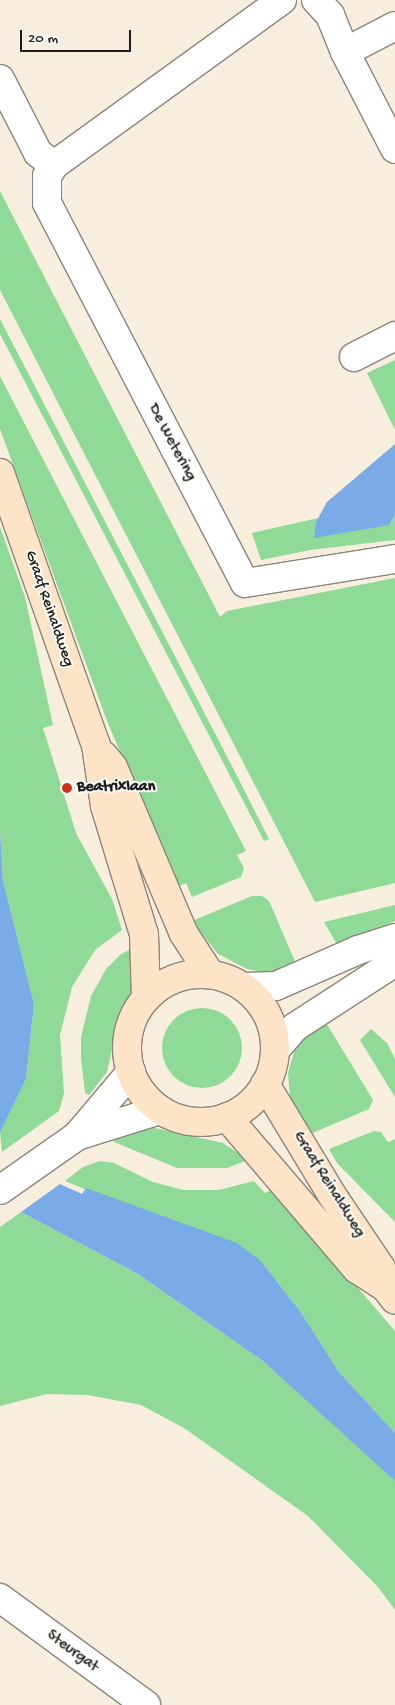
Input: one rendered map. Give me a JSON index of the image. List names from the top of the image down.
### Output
{
  "streets": {
    "main road": ["Graaf Reinaldweg"],
    "street": ["De Wetering", "Steurgat"]
  },
  "places": ["Beatrixlaan"],
  "scale_bar": "20 m"
}
